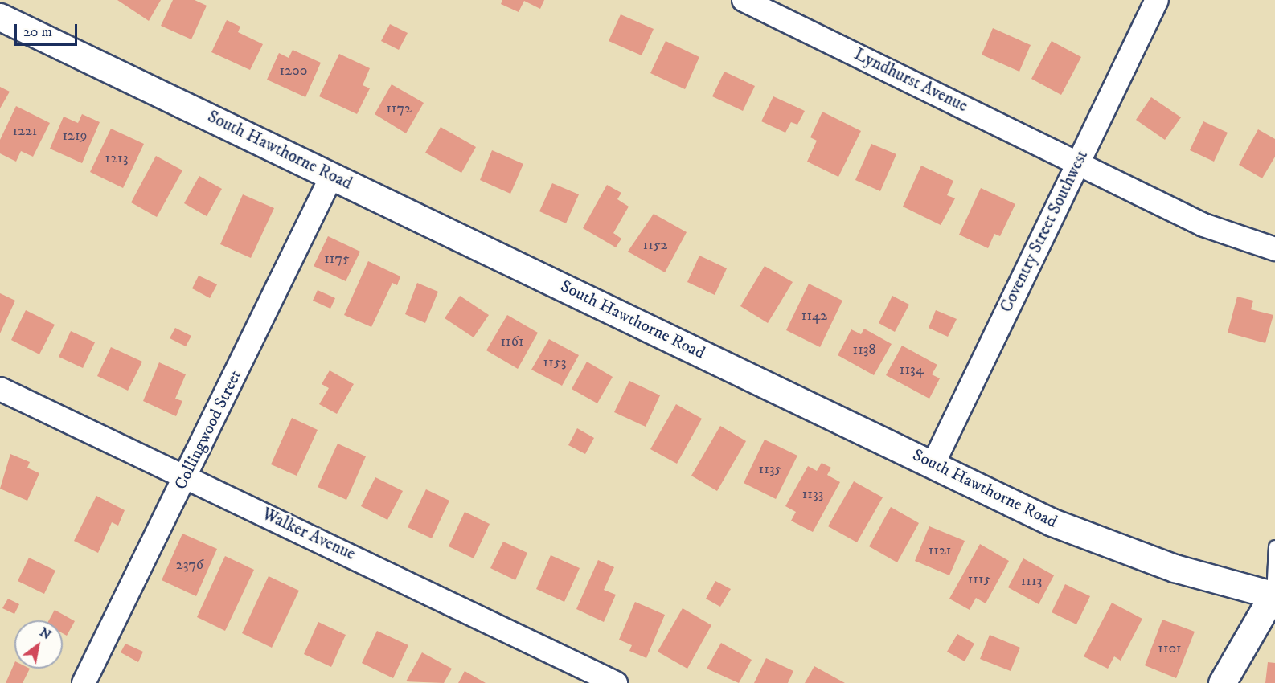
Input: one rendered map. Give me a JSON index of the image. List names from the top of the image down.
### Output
{
  "streets": {
    "main road": ["South Hawthorne Road"],
    "street": [
      "Lyndhurst Avenue",
      "Coventry Street Southwest",
      "Collingwood Street",
      "Walker Avenue"
    ]
  },
  "crossings": [
    ["Lyndhurst Avenue", "Coventry Street Southwest"],
    ["South Hawthorne Road", "Coventry Street Southwest"],
    ["South Hawthorne Road", "Collingwood Street"],
    ["Collingwood Street", "Walker Avenue"]
  ],
  "house_numbers": [
    "1200",
    "1172",
    "1221",
    "1219",
    "1213",
    "1152",
    "1175",
    "1142",
    "1161",
    "1138",
    "1153",
    "1134",
    "1135",
    "1133",
    "1121",
    "2376",
    "1115",
    "1113",
    "1101"
  ],
  "scale_bar": "20 m",
  "north": "top right"
}
